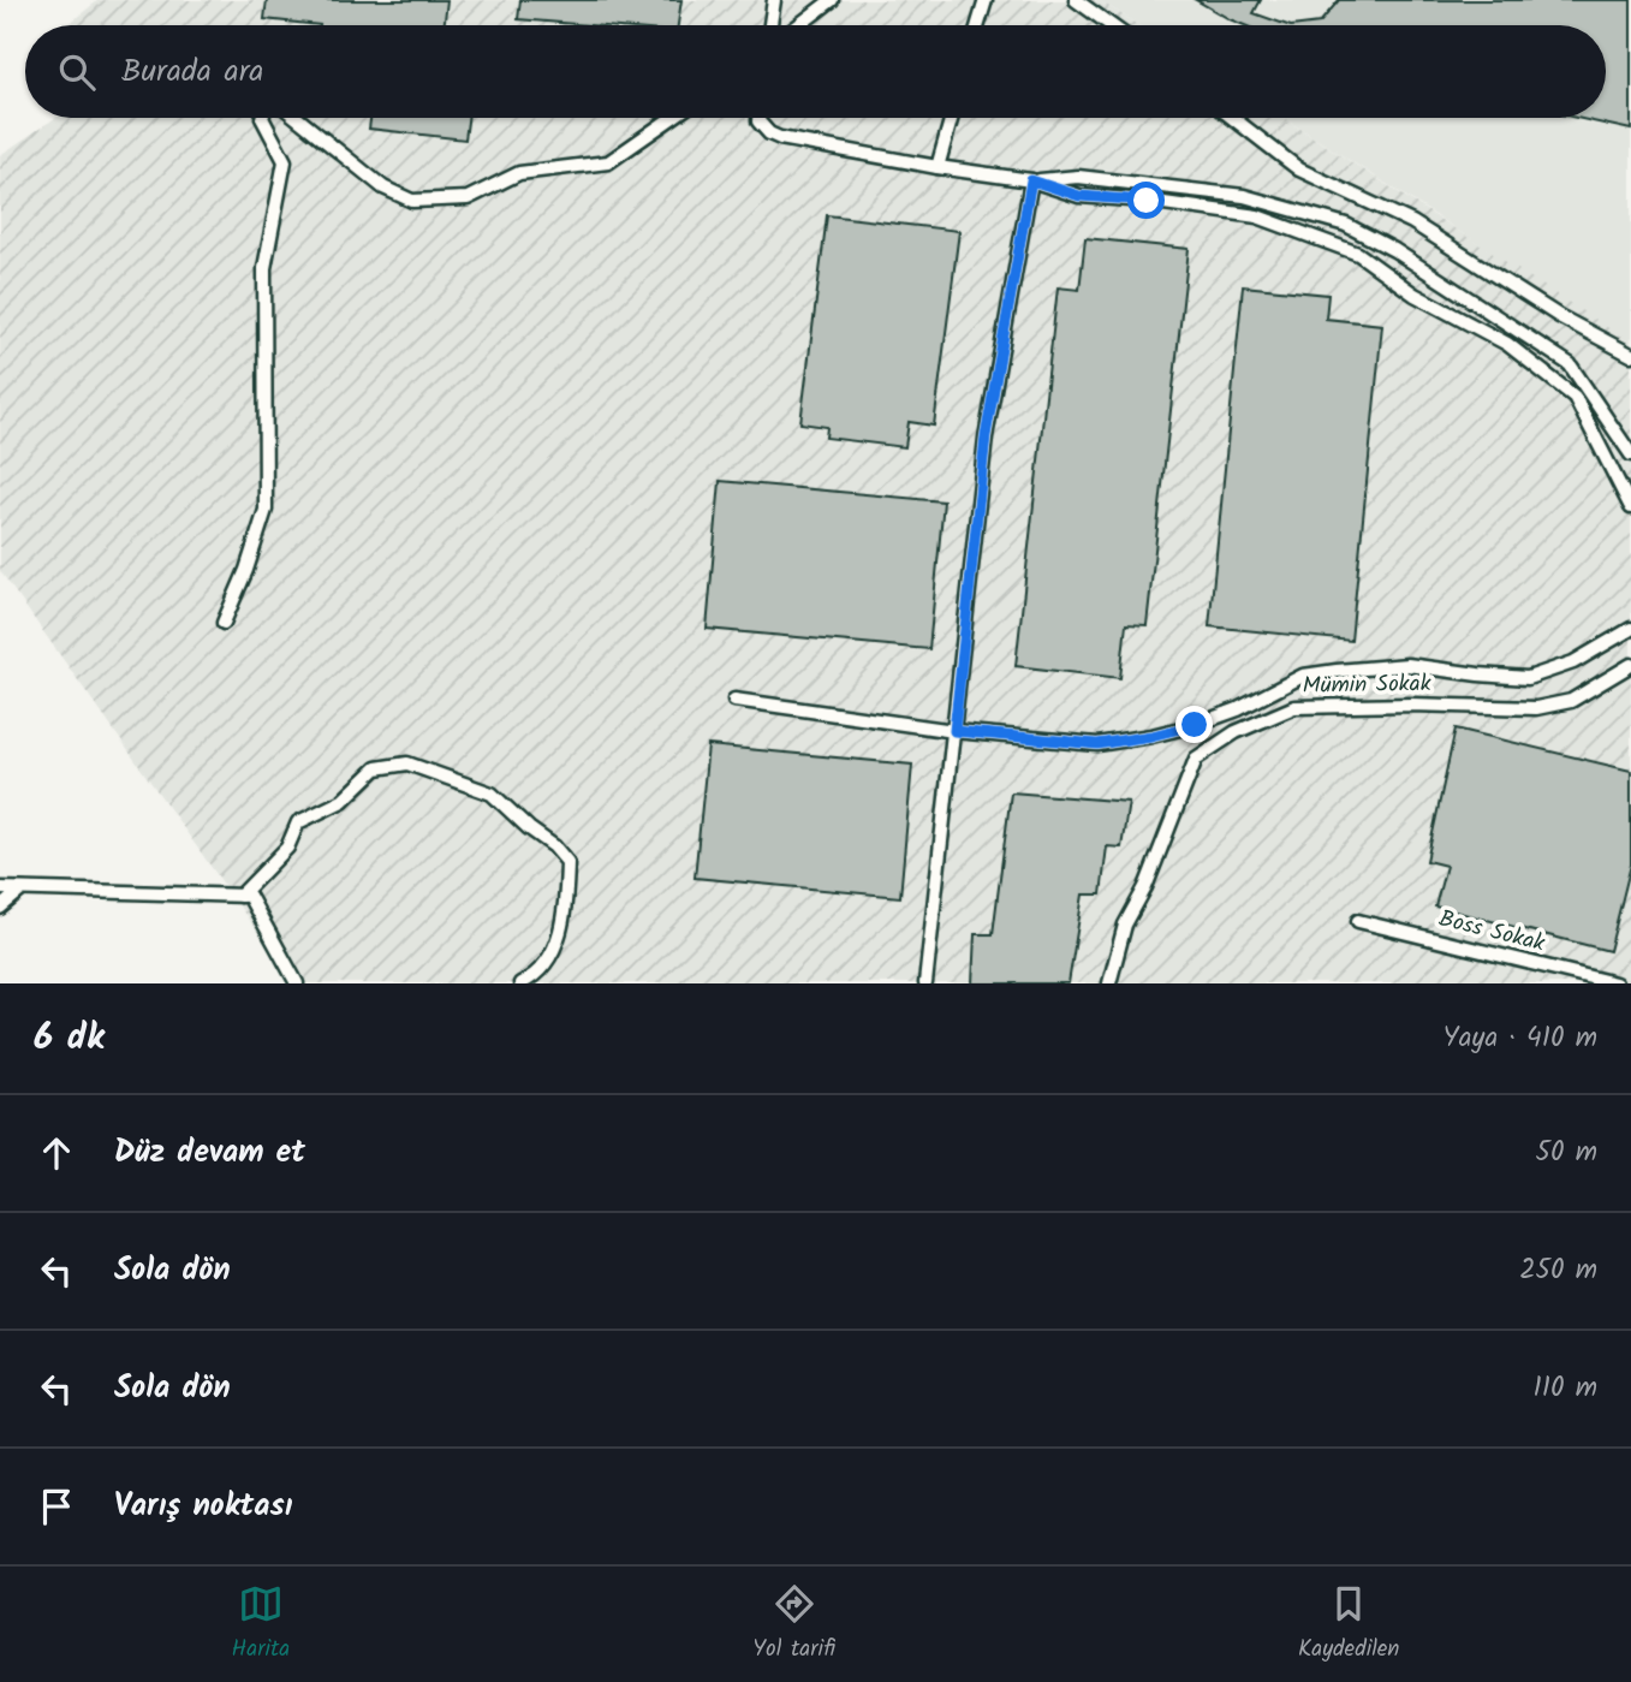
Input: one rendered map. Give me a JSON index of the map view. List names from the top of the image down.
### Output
{
  "streets": {
    "street": ["Mümin Sokak", "Boss Sokak"]
  },
  "page": {
    "search": "Burada ara",
    "heading": ["6 dk", "Yaya · 410 m"],
    "list": [
      ["Düz devam et", "50 m"],
      ["Sola dön", "250 m"],
      ["Sola dön", "110 m"],
      "Varış noktası"
    ],
    "nav": ["Harita", "Yol tarifi", "Kaydedilen"]
  }
}
